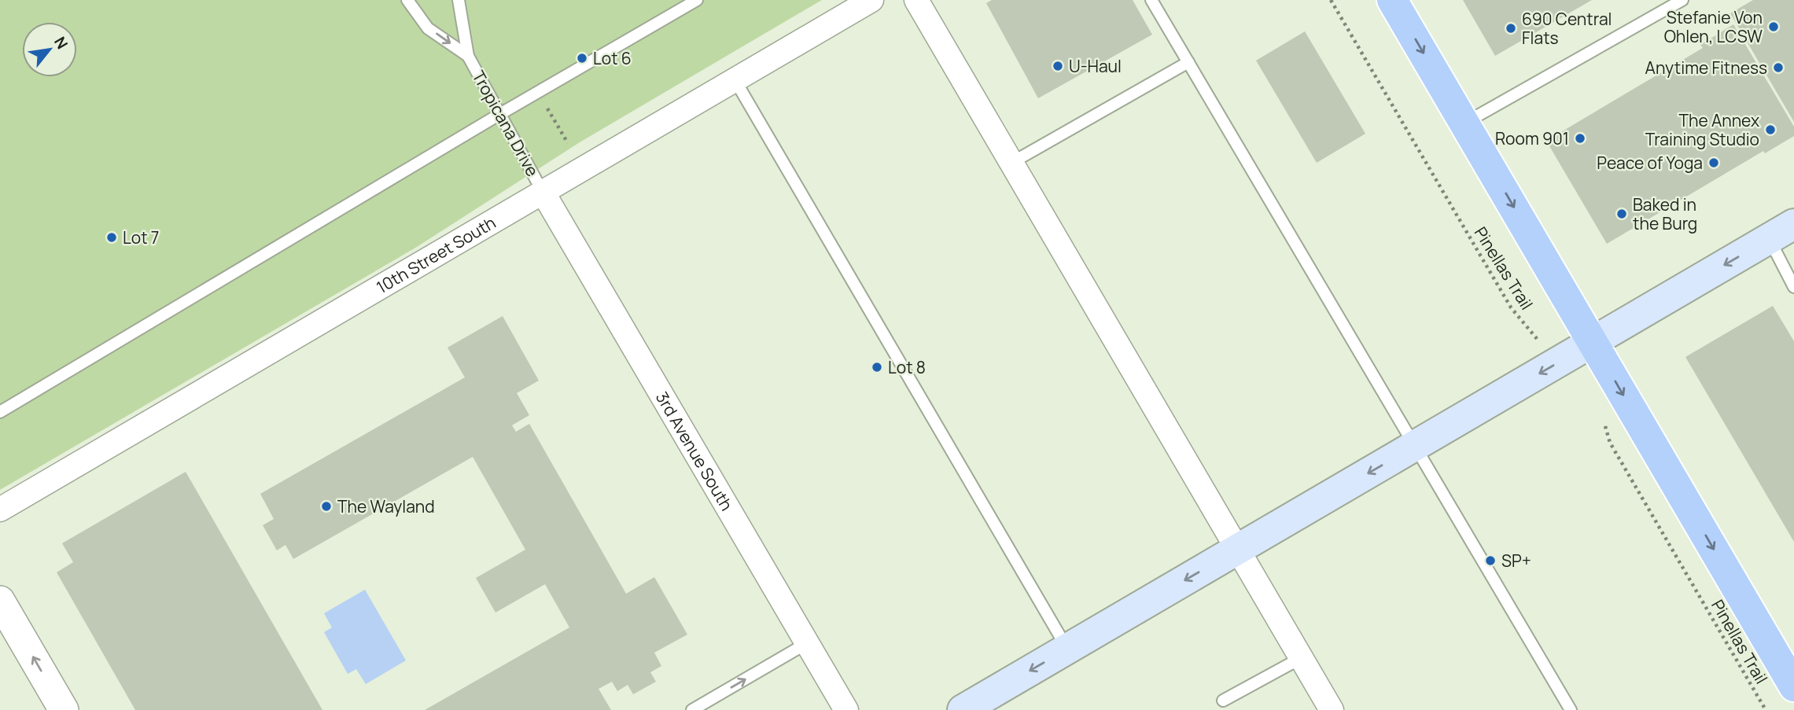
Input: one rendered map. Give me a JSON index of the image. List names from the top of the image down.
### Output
{
  "streets": {
    "street": ["10th Street South", "3rd Avenue South"],
    "lane": ["Tropicana Drive"],
    "path": ["Pinellas Trail"]
  },
  "crossings": [
    ["Tropicana Drive", "10th Street South"],
    ["Tropicana Drive", "3rd Avenue South"],
    ["10th Street South", "3rd Avenue South"]
  ],
  "places": [
    "Stefanie Von Ohlen, LCSW",
    "690 Central Flats",
    "Lot 6",
    "U-Haul",
    "Anytime Fitness",
    "The Annex Training Studio",
    "Room 901",
    "Peace of Yoga",
    "Baked in the Burg",
    "Lot 7",
    "Lot 8",
    "The Wayland",
    "SP+"
  ],
  "north": "top right"
}
